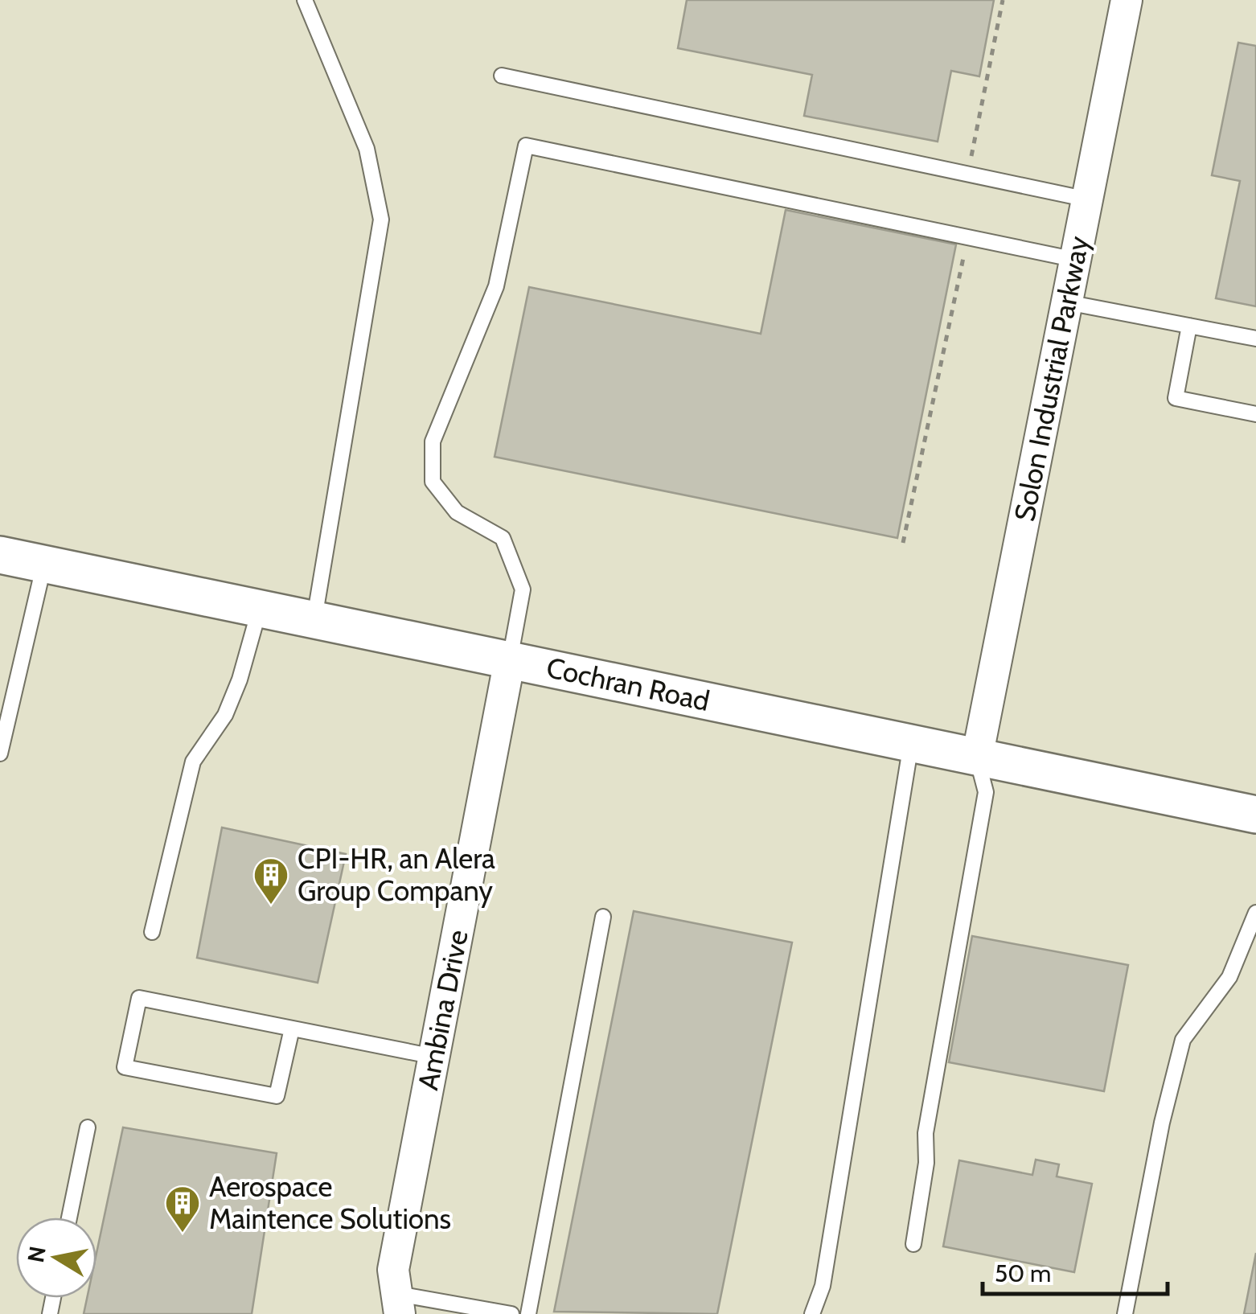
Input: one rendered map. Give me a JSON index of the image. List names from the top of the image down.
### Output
{
  "streets": {
    "street": ["Solon Industrial Parkway", "Cochran Road", "Ambina Drive"]
  },
  "crossings": [
    ["Solon Industrial Parkway", "Cochran Road"],
    ["Cochran Road", "Ambina Drive"]
  ],
  "places": {
    "building": ["CPI-HR, an Alera Group Company", "Aerospace Maintence Solutions"]
  },
  "scale_bar": "50 m",
  "north": "left"
}
